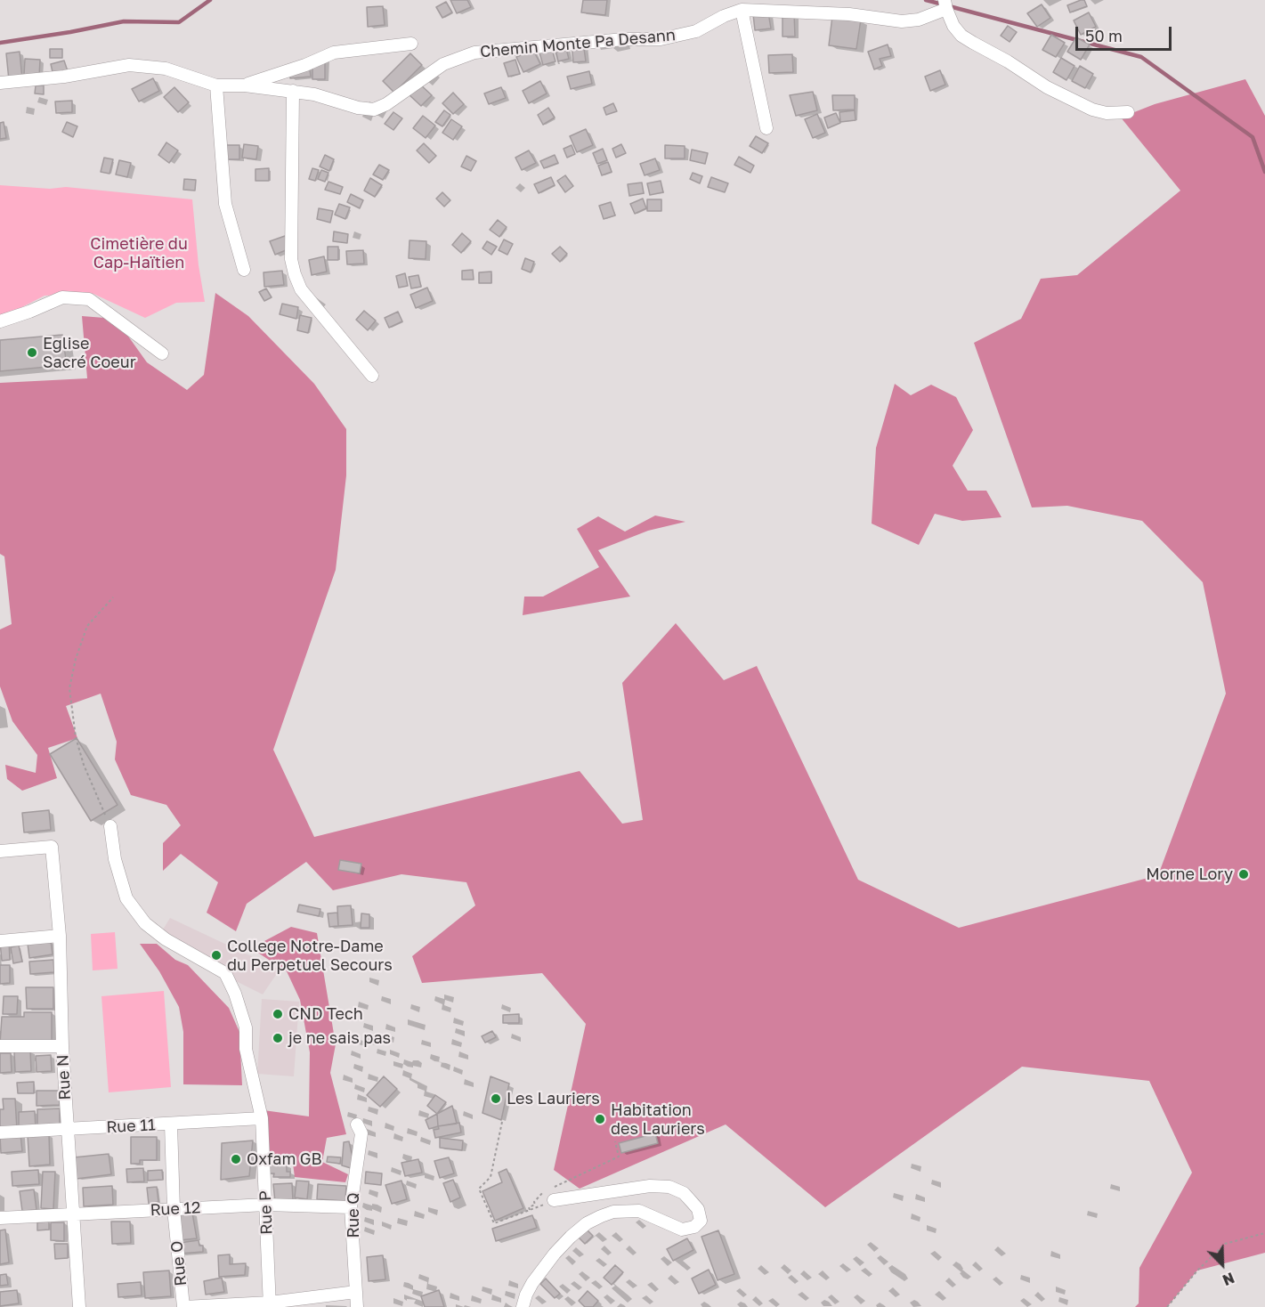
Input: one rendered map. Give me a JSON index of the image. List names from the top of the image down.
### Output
{
  "streets": {
    "street": [
      "Chemin Monte Pa Desann",
      "Rue N",
      "Rue 11",
      "Rue 12",
      "Rue P",
      "Rue Q",
      "Rue O"
    ]
  },
  "crossings": [
    ["Rue N", "Rue 11"],
    ["Rue N", "Rue 12"],
    ["Rue 11", "Rue P"],
    ["Rue 11", "Rue O"],
    ["Rue 12", "Rue P"],
    ["Rue 12", "Rue Q"],
    ["Rue 12", "Rue O"]
  ],
  "parks": ["Cimetière du Cap-Haïtien"],
  "places": [
    "Eglise Sacré Coeur",
    "Morne Lory",
    "College Notre-Dame du Perpetuel Secours",
    "CND Tech",
    "je ne sais pas",
    "Les Lauriers",
    "Habitation des Lauriers",
    "Oxfam GB"
  ],
  "scale_bar": "50 m",
  "north": "bottom right"
}
